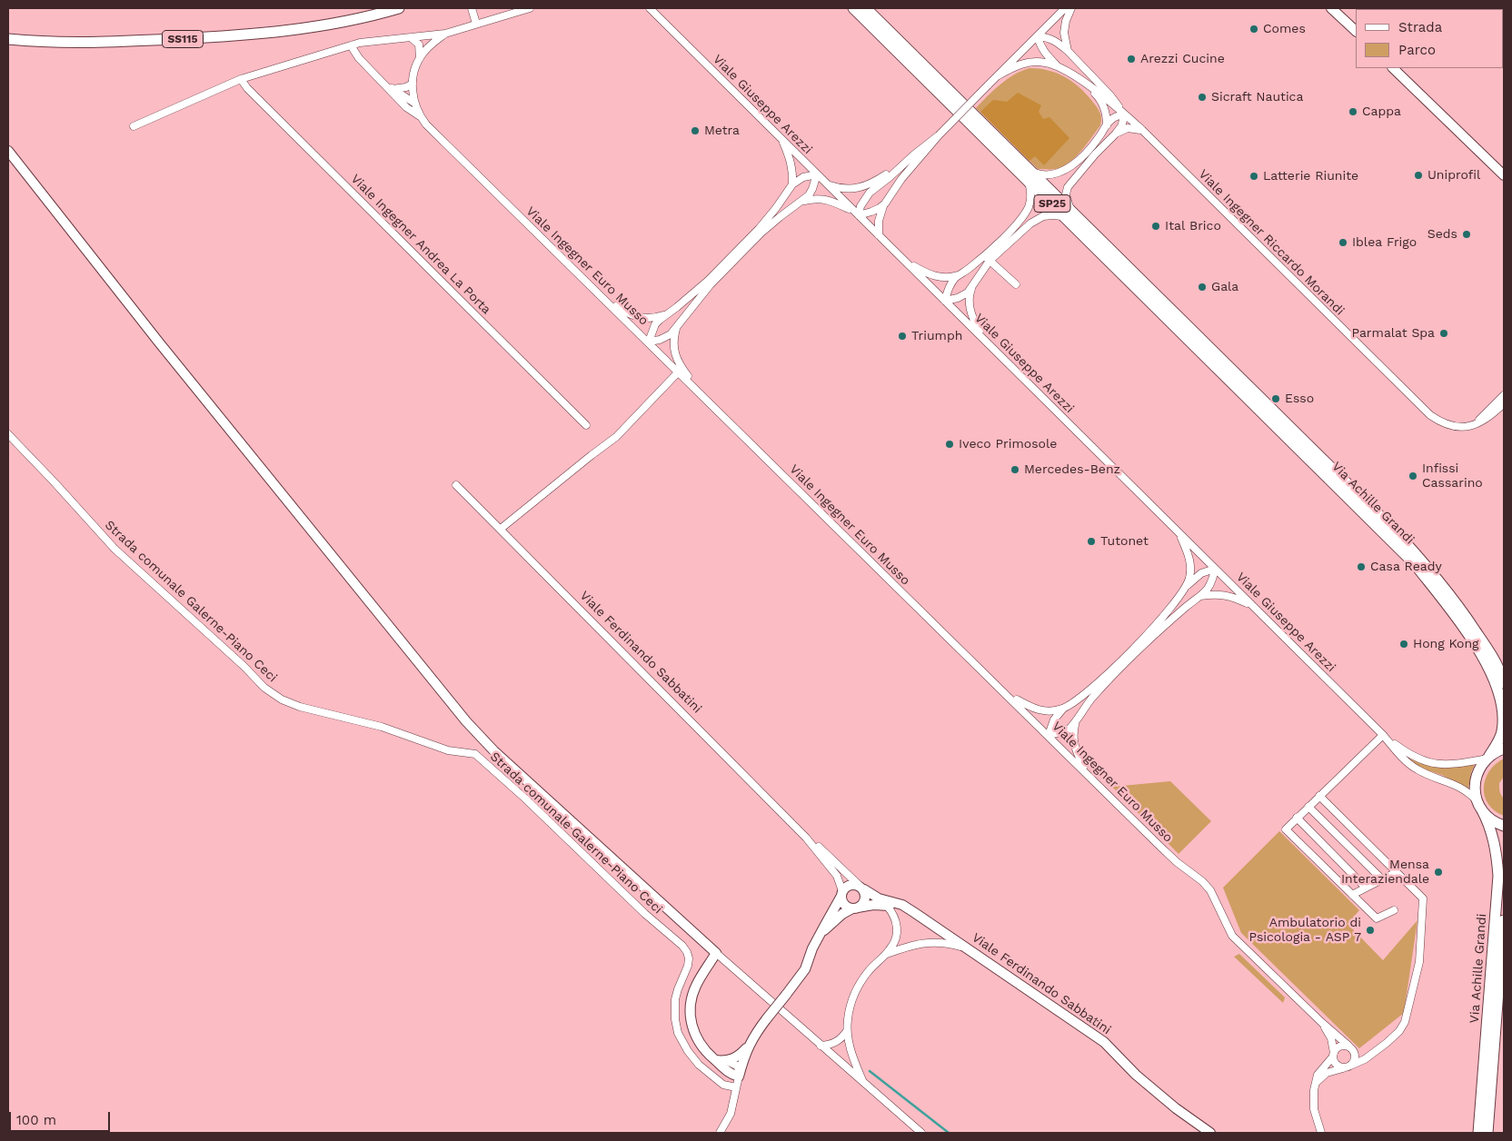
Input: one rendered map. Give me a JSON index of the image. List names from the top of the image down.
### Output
{
  "streets": {
    "main road": ["SS115", "SP25", "Via Achille Grandi"],
    "street": [
      "Viale Giuseppe Arezzi",
      "Viale Ingegner Riccardo Morandi",
      "Viale Ingegner Andrea La Porta",
      "Viale Ingegner Euro Musso",
      "Strada comunale Galerne-Piano Ceci",
      "Viale Ferdinando Sabbatini"
    ]
  },
  "crossings": [
    ["SP25", "Via Achille Grandi"]
  ],
  "places": [
    "Comes",
    "Arezzi Cucine",
    "Sicraft Nautica",
    "Cappa",
    "Metra",
    "Uniprofil",
    "Latterie Riunite",
    "Ital Brico",
    "Seds",
    "Iblea Frigo",
    "Gala",
    "Parmalat Spa",
    "Triumph",
    "Esso",
    "Iveco Primosole",
    "Mercedes-Benz",
    "Infissi Cassarino",
    "Tutonet",
    "Casa Ready",
    "Hong Kong",
    "Mensa Interaziendale",
    "Ambulatorio di Psicologia - ASP 7"
  ],
  "legend": ["Strada", "Parco"],
  "scale_bar": "100 m"
}
